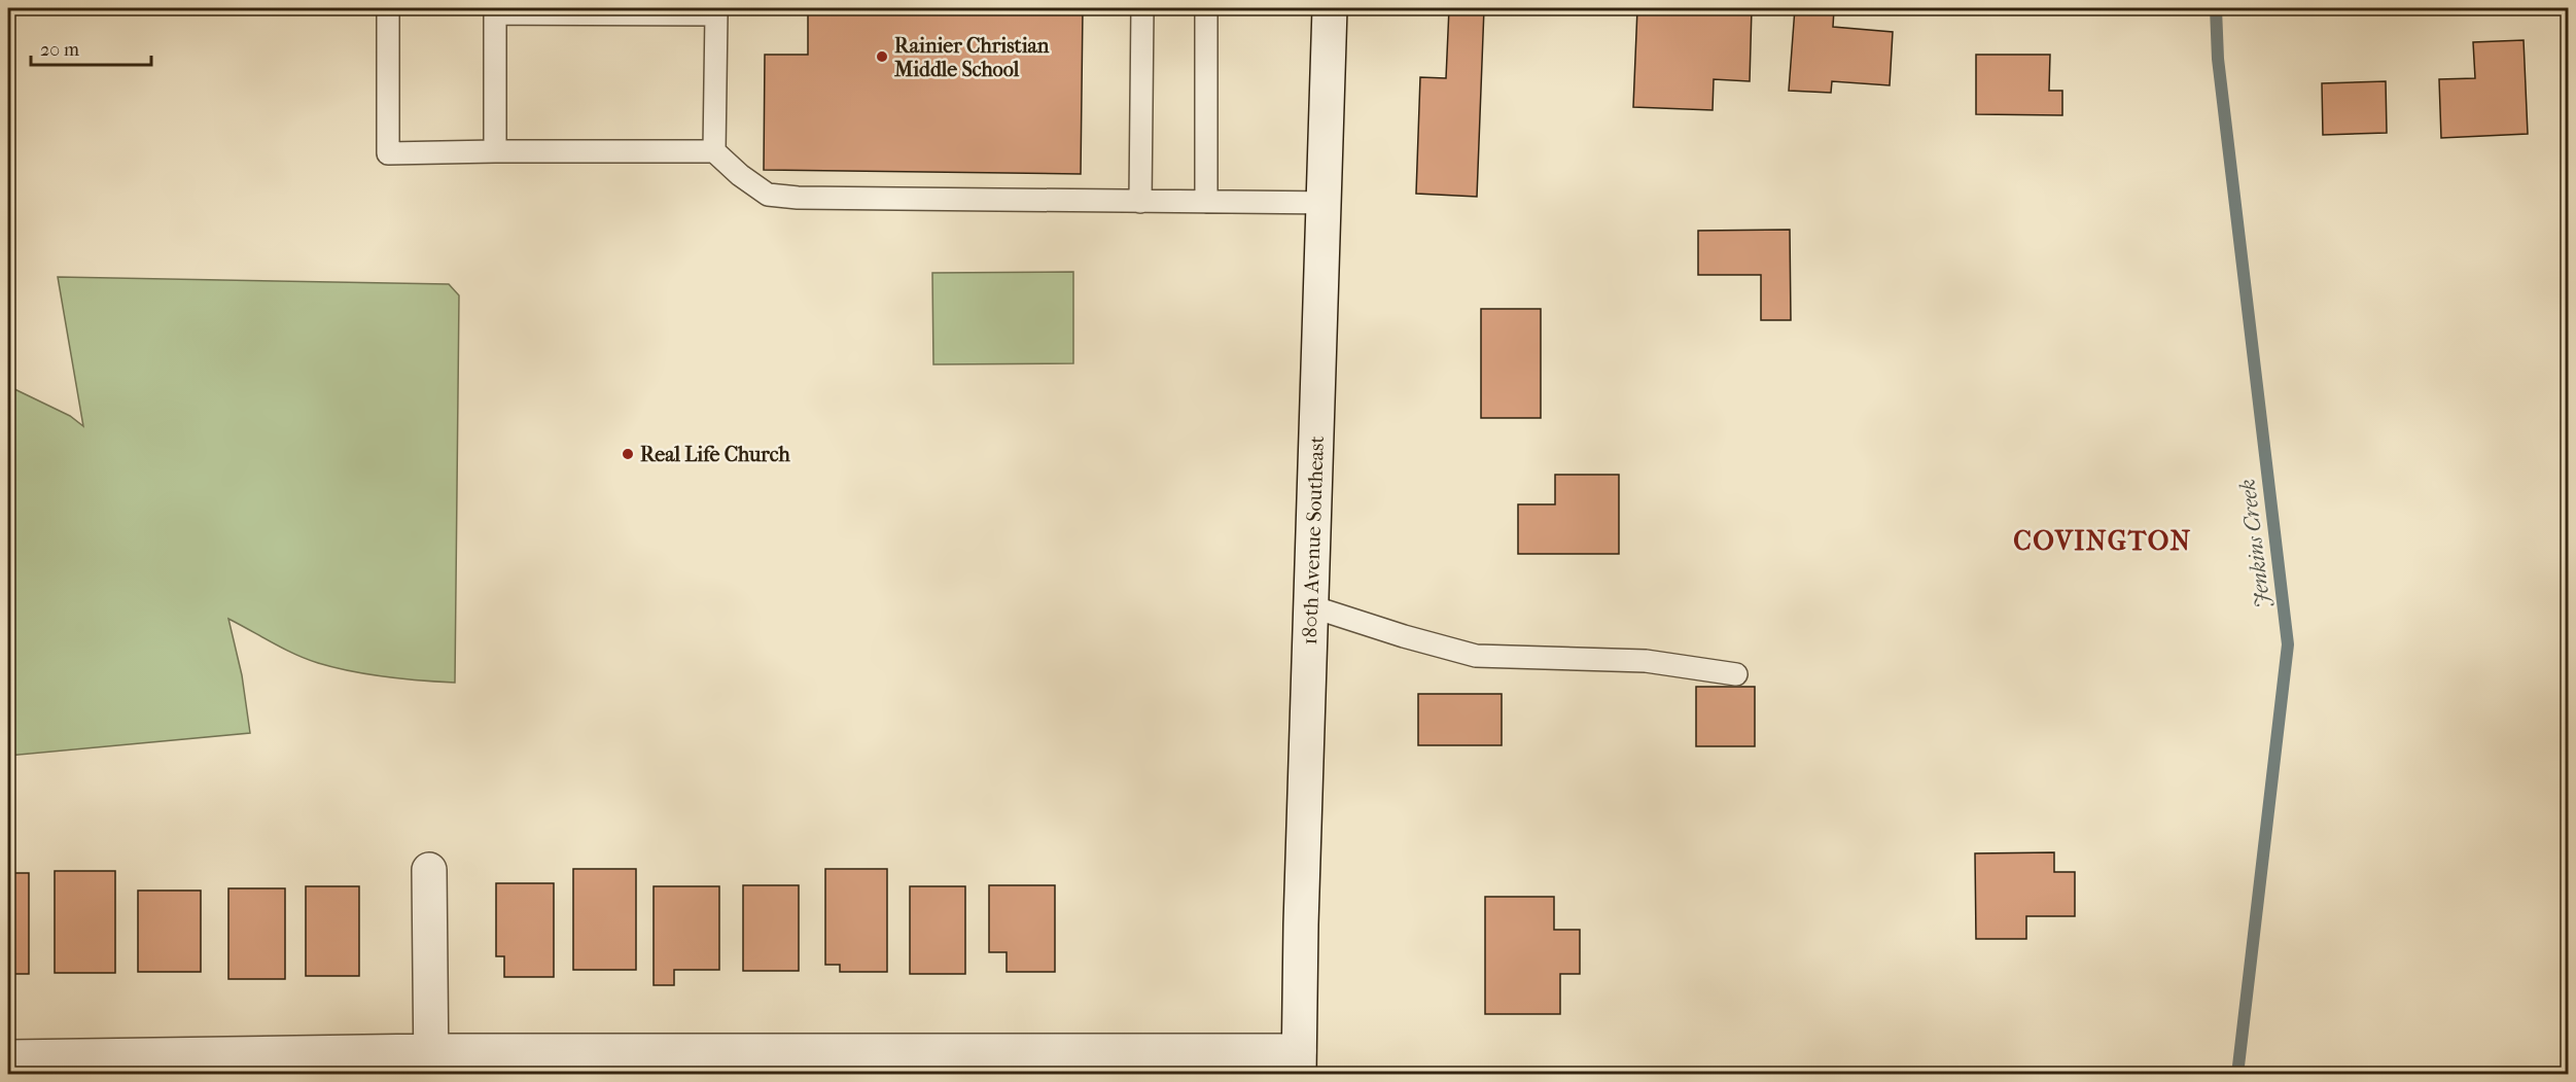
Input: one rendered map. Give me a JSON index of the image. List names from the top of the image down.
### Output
{
  "streets": {
    "street": ["180th Avenue Southeast"]
  },
  "districts": ["COVINGTON"],
  "water": ["Jenkins Creek"],
  "places": ["Rainier Christian Middle School", "Real Life Church"],
  "scale_bar": "20 m"
}
